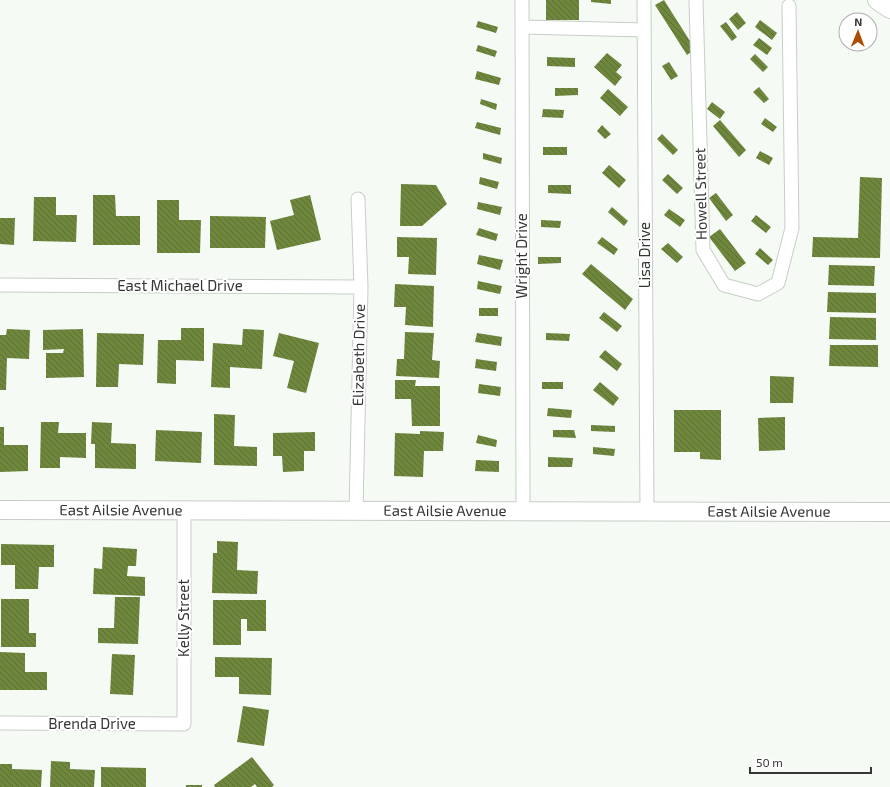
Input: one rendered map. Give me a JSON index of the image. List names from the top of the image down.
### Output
{
  "streets": {
    "street": [
      "Howell Street",
      "Lisa Drive",
      "Wright Drive",
      "East Michael Drive",
      "Elizabeth Drive",
      "East Ailsie Avenue",
      "Kelly Street",
      "Brenda Drive"
    ]
  },
  "crossings": [
    ["Lisa Drive", "East Ailsie Avenue"],
    ["Wright Drive", "East Ailsie Avenue"],
    ["East Michael Drive", "Elizabeth Drive"],
    ["Elizabeth Drive", "East Ailsie Avenue"],
    ["East Ailsie Avenue", "Kelly Street"],
    ["Kelly Street", "Brenda Drive"]
  ],
  "scale_bar": "50 m",
  "north": "top"
}
